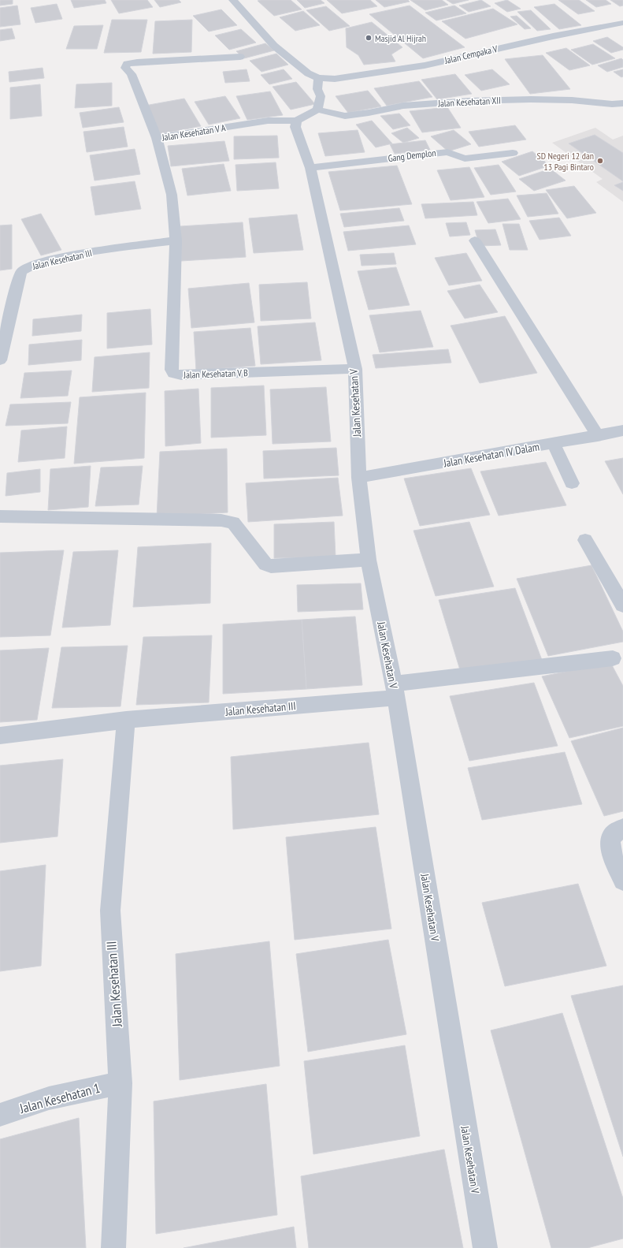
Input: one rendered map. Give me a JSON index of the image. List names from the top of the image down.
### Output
{
  "streets": {
    "street": [
      "Jalan Cempaka V",
      "Jalan Kesehatan XII",
      "Jalan Kesehatan V A",
      "Gang Demplon",
      "Jalan Kesehatan III",
      "Jalan Kesehatan V B",
      "Jalan Kesehatan V",
      "Jalan Kesehatan IV Dalam",
      "Jalan Kesehatan 1"
    ]
  },
  "crossings": [
    ["Jalan Kesehatan V A", "Jalan Kesehatan III"],
    ["Jalan Kesehatan V A", "Jalan Kesehatan V B"],
    ["Jalan Kesehatan V A", "Jalan Kesehatan V"],
    ["Gang Demplon", "Jalan Kesehatan V"],
    ["Jalan Kesehatan III", "Jalan Kesehatan V B"],
    ["Jalan Kesehatan III", "Jalan Kesehatan V"],
    ["Jalan Kesehatan III", "Jalan Kesehatan 1"],
    ["Jalan Kesehatan V B", "Jalan Kesehatan V"],
    ["Jalan Kesehatan V", "Jalan Kesehatan IV Dalam"]
  ],
  "places": ["Masjid Al Hijrah", "SD Negeri 12 dan 13 Pagi Bintaro"]
}
